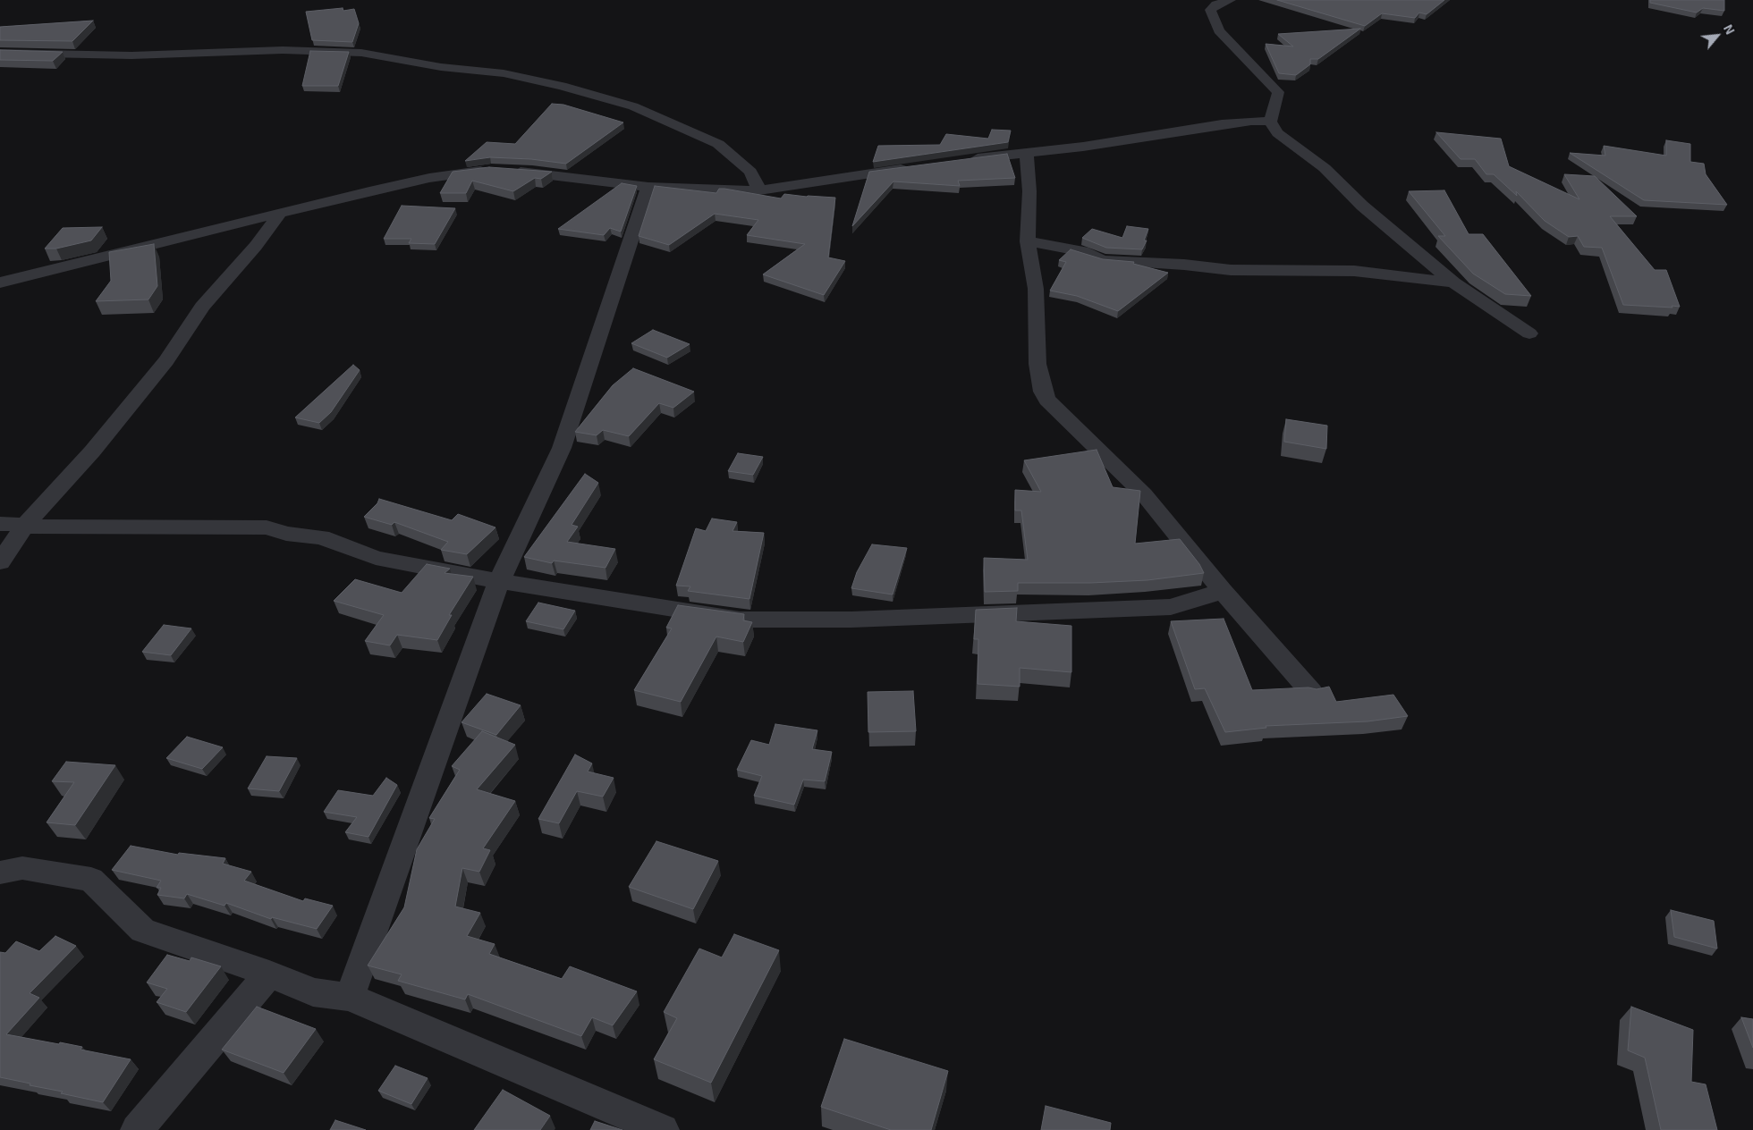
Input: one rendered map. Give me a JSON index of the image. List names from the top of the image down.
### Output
{
  "north": "top right"
}
